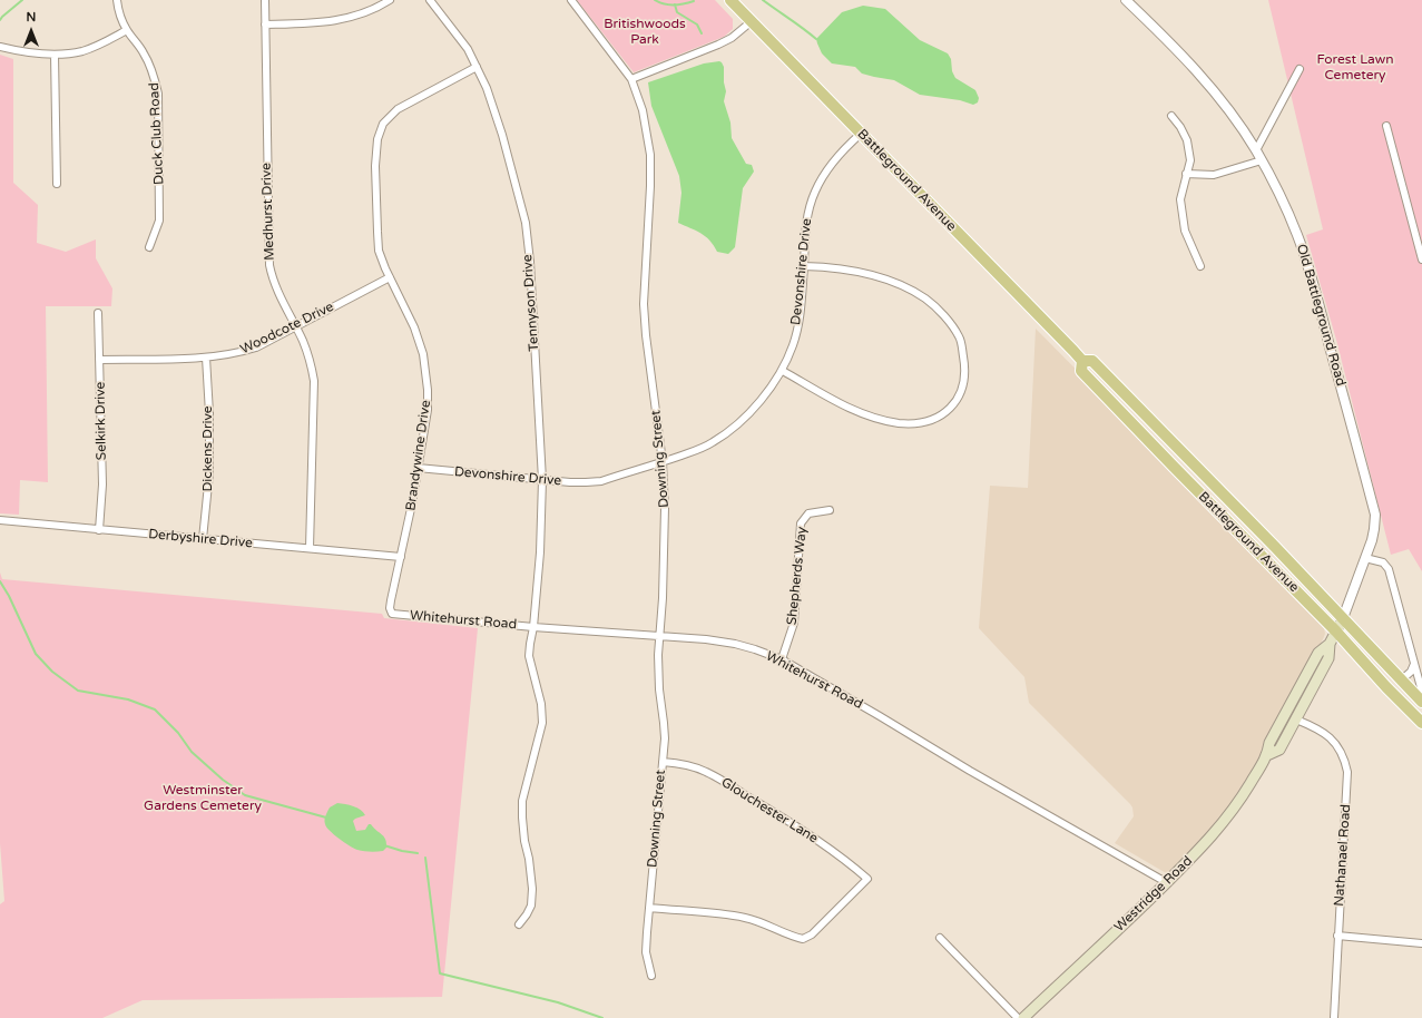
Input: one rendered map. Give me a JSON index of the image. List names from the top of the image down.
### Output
{
  "streets": {
    "main road": ["Battleground Avenue", "Westridge Road"],
    "street": [
      "Duck Club Road",
      "Medhurst Drive",
      "Devonshire Drive",
      "Tennyson Drive",
      "Old Battleground Road",
      "Woodcote Drive",
      "Selkirk Drive",
      "Dickens Drive",
      "Brandywine Drive",
      "Downing Street",
      "Derbyshire Drive",
      "Shepherds Way",
      "Whitehurst Road",
      "Glouchester Lane",
      "Nathanael Road"
    ]
  },
  "crossings": [
    ["Battleground Avenue", "Devonshire Drive"],
    ["Battleground Avenue", "Westridge Road"],
    ["Medhurst Drive", "Woodcote Drive"],
    ["Medhurst Drive", "Derbyshire Drive"],
    ["Devonshire Drive", "Tennyson Drive"],
    ["Devonshire Drive", "Brandywine Drive"],
    ["Devonshire Drive", "Downing Street"],
    ["Tennyson Drive", "Brandywine Drive"],
    ["Tennyson Drive", "Whitehurst Road"],
    ["Old Battleground Road", "Westridge Road"],
    ["Woodcote Drive", "Selkirk Drive"],
    ["Woodcote Drive", "Dickens Drive"],
    ["Woodcote Drive", "Brandywine Drive"],
    ["Selkirk Drive", "Derbyshire Drive"],
    ["Dickens Drive", "Derbyshire Drive"],
    ["Brandywine Drive", "Derbyshire Drive"],
    ["Brandywine Drive", "Whitehurst Road"],
    ["Downing Street", "Whitehurst Road"],
    ["Downing Street", "Glouchester Lane"],
    ["Shepherds Way", "Whitehurst Road"],
    ["Whitehurst Road", "Westridge Road"],
    ["Nathanael Road", "Westridge Road"]
  ],
  "parks": ["Britishwoods Park", "Forest Lawn Cemetery", "Westminster Gardens Cemetery"],
  "north": "top"
}
